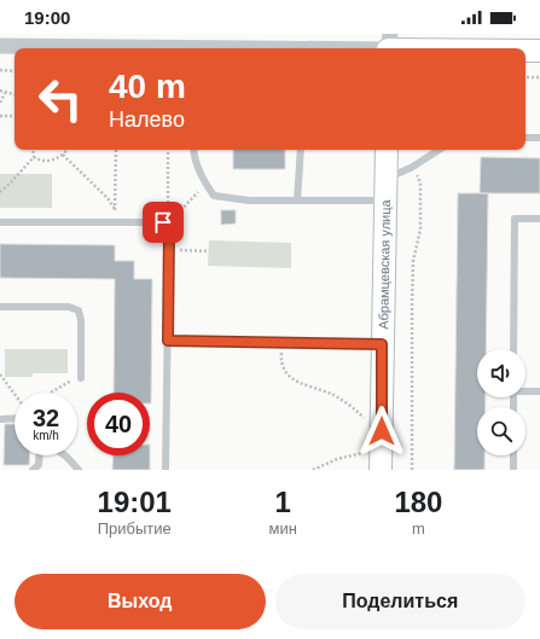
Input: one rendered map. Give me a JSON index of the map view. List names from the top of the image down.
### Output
{
  "streets": {
    "street": ["Абрамцевская улица"]
  },
  "page": {
    "status": "19:00",
    "turn": ["40 m", "Налево"],
    "speed": "32 km/h",
    "limit": "40",
    "eta": [
      "19:01",
      "Прибытие",
      "1",
      "мин",
      "180",
      "m"
    ],
    "buttons": ["Выход", "Поделиться"]
  }
}
